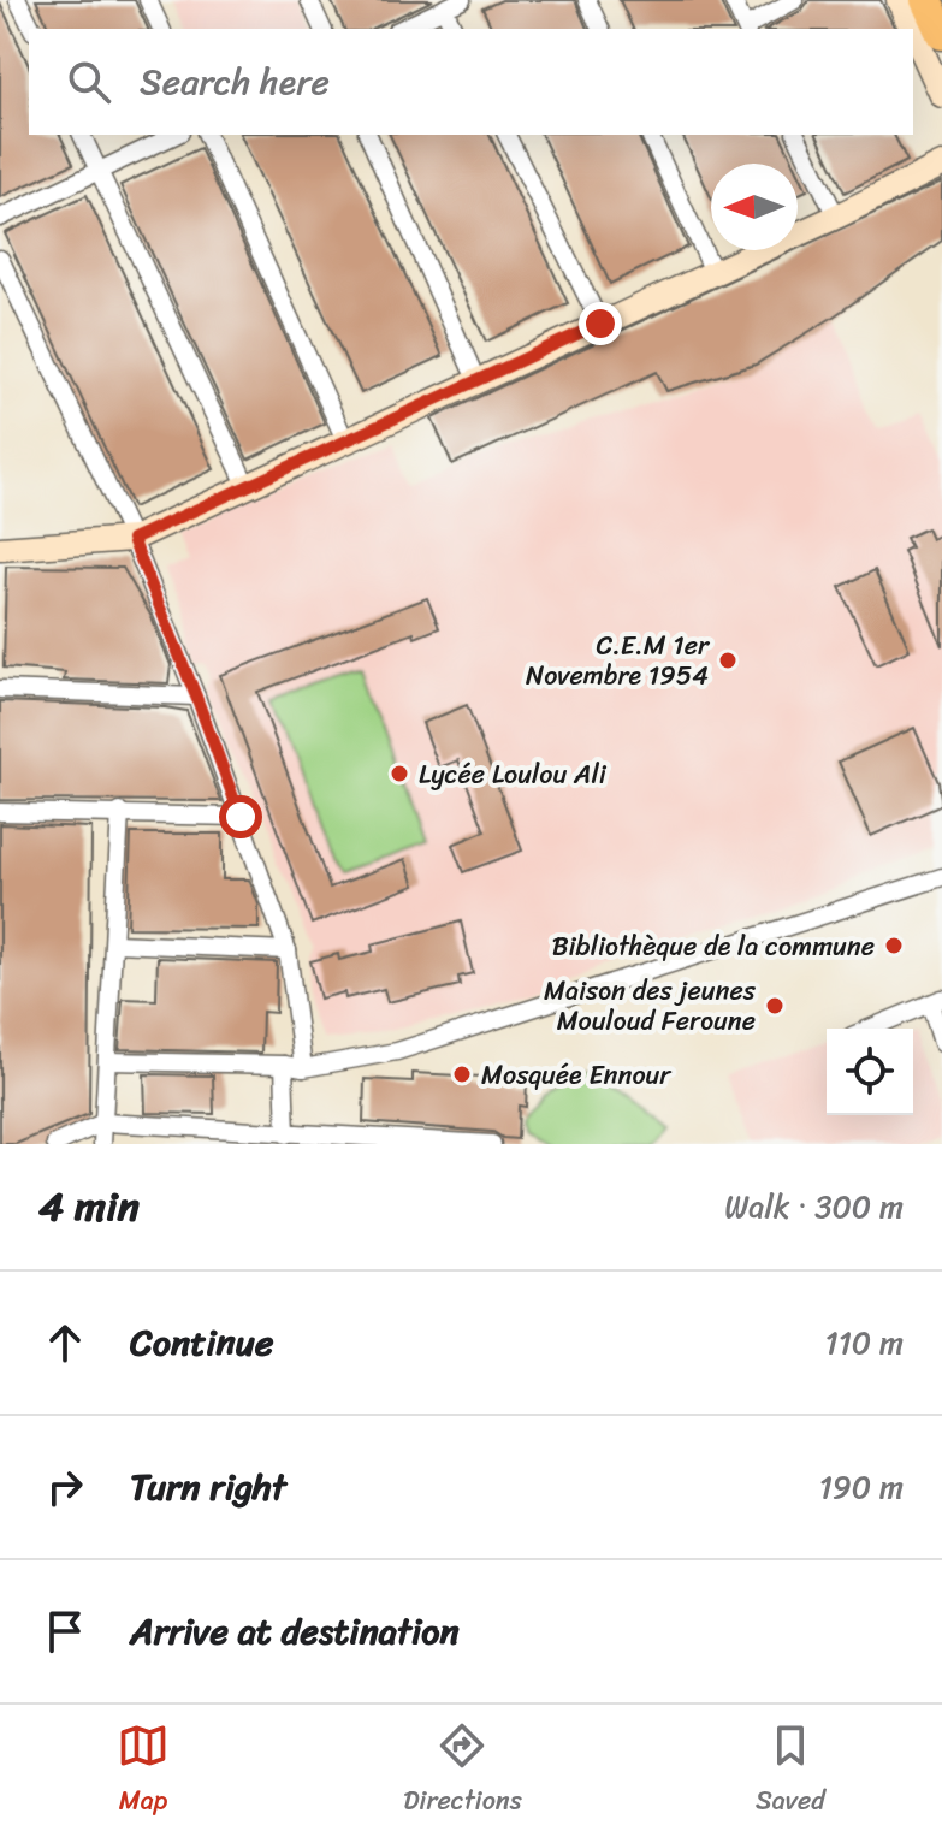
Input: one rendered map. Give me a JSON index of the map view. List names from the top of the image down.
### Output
{
  "places": [
    "C.E.M 1er Novembre 1954",
    "Lycée Loulou Ali",
    "Bibliothèque de la commune",
    "Maison des jeunes Mouloud Feroune",
    "Mosquée Ennour"
  ],
  "north": "left",
  "page": {
    "search": "Search here",
    "heading": ["4 min", "Walk · 300 m"],
    "list": [
      ["Continue", "110 m"],
      ["Turn right", "190 m"],
      "Arrive at destination"
    ],
    "nav": ["Map", "Directions", "Saved"]
  }
}
